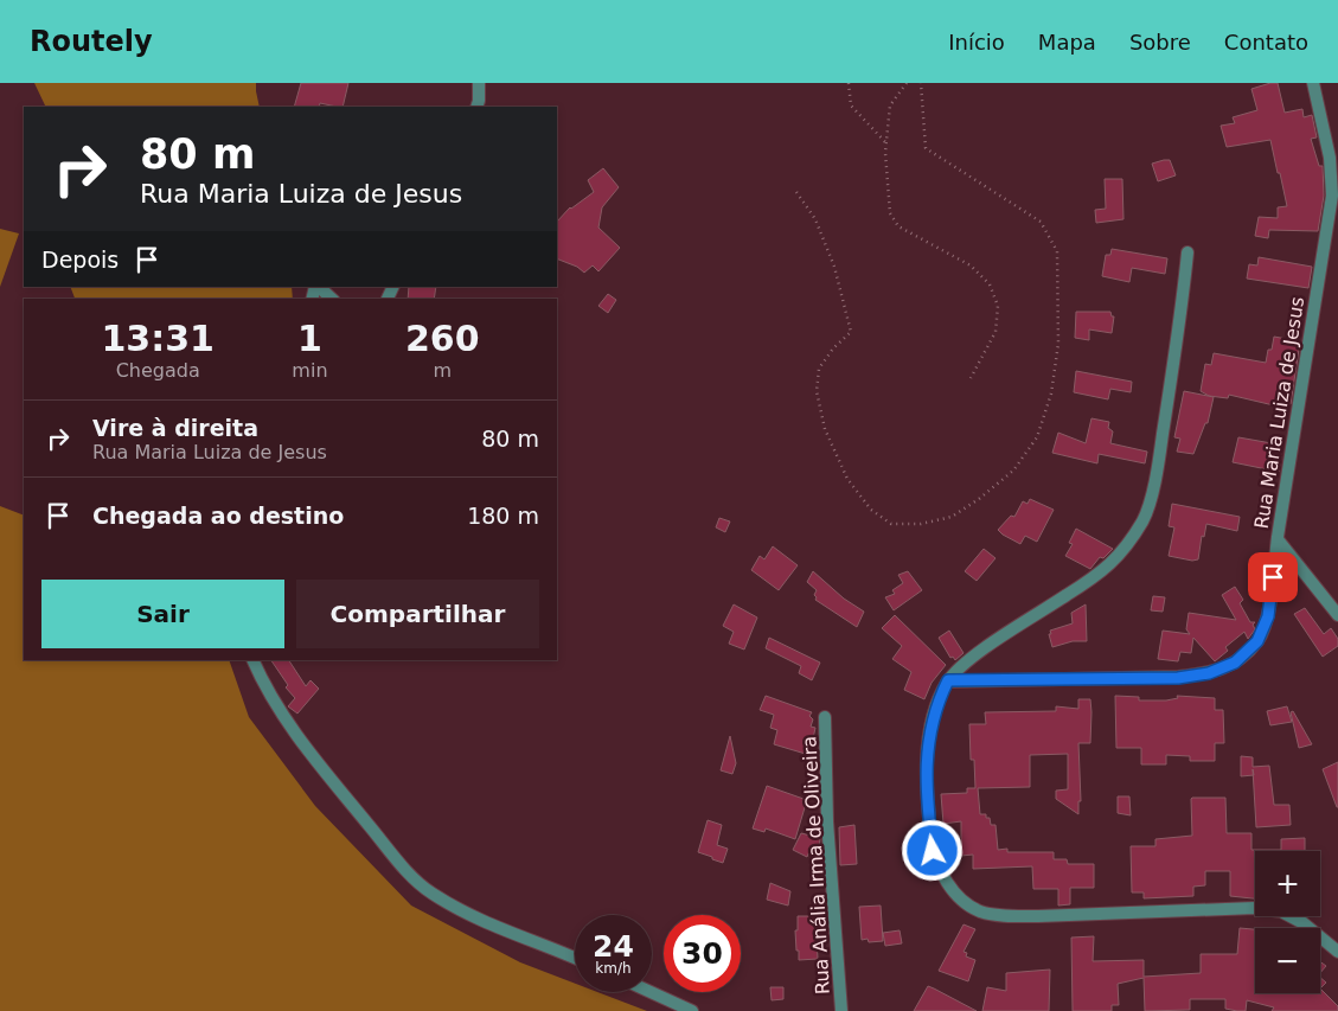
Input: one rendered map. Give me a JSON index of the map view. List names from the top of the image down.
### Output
{
  "streets": {
    "street": ["Rua Maria Luiza de Jesus", "Rua Anália Irma de Oliveira"]
  },
  "page": {
    "header": "Routely",
    "nav": [
      "Início",
      "Mapa",
      "Sobre",
      "Contato"
    ],
    "turn": ["80 m", "Rua Maria Luiza de Jesus"],
    "then": "Depois",
    "eta": [
      "13:31",
      "Chegada",
      "1",
      "min",
      "260",
      "m"
    ],
    "list": [
      {
        "name": "Vire à direita",
        "note": "Rua Maria Luiza de Jesus",
        "value": "80 m"
      },
      {
        "name": "Chegada ao destino",
        "value": "180 m"
      }
    ],
    "buttons": ["Sair", "Compartilhar"],
    "map_buttons": ["+", "−"],
    "speed": "24 km/h",
    "limit": "30"
  }
}
